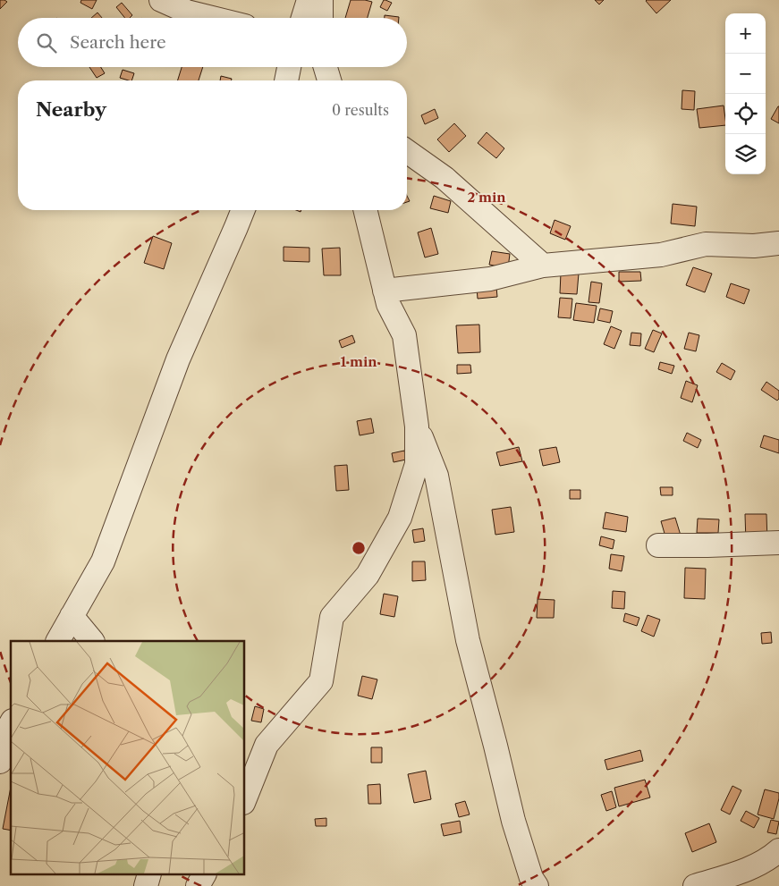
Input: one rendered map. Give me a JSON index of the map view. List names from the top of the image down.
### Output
{
  "page": {
    "map_buttons": ["+", "−"],
    "search": "Search here",
    "heading": ["Nearby", "0 results"]
  },
  "rings": ["2 min", "1 min"]
}
